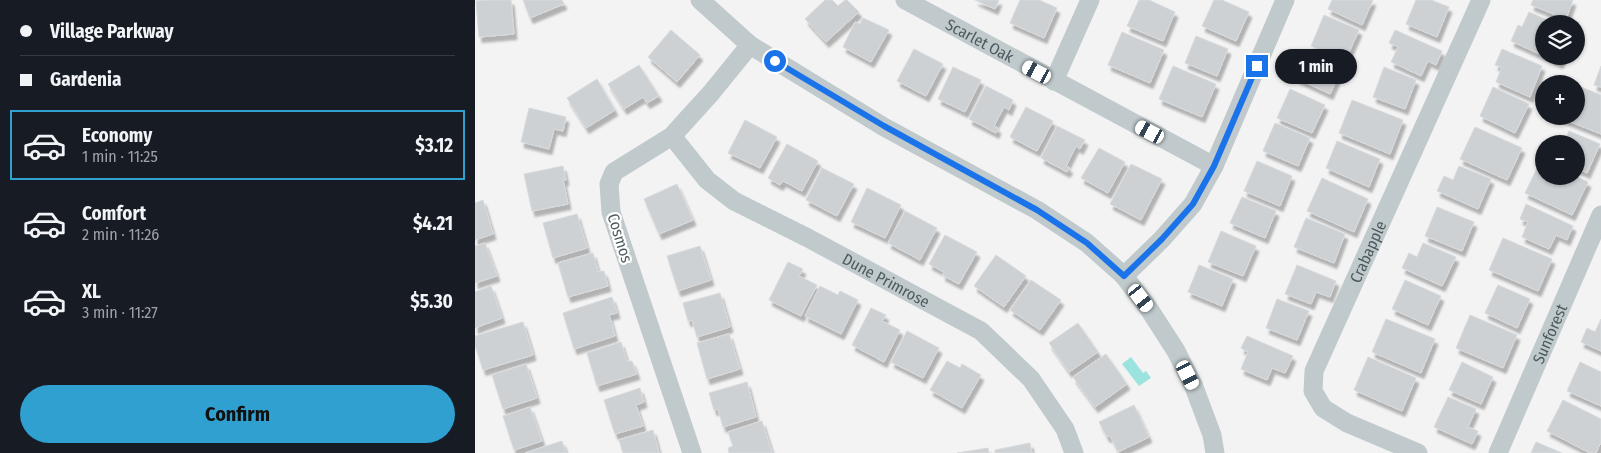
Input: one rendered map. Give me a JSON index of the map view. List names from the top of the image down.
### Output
{
  "streets": {
    "street": [
      "Scarlet Oak",
      "Cosmos",
      "Crabapple",
      "Dune Primrose",
      "Sunforest"
    ]
  },
  "crossings": [
    ["Cosmos", "Dune Primrose"]
  ],
  "page": {
    "banner": ["Village Parkway", "Gardenia"],
    "map_buttons": ["+", "−"],
    "bubble": "1 min",
    "list": [
      {
        "name": "Economy",
        "note": "1 min · 11:25",
        "value": "$3.12"
      },
      {
        "name": "Comfort",
        "note": "2 min · 11:26",
        "value": "$4.21"
      },
      {
        "name": "XL",
        "note": "3 min · 11:27",
        "value": "$5.30"
      }
    ],
    "buttons": "Confirm"
  }
}
